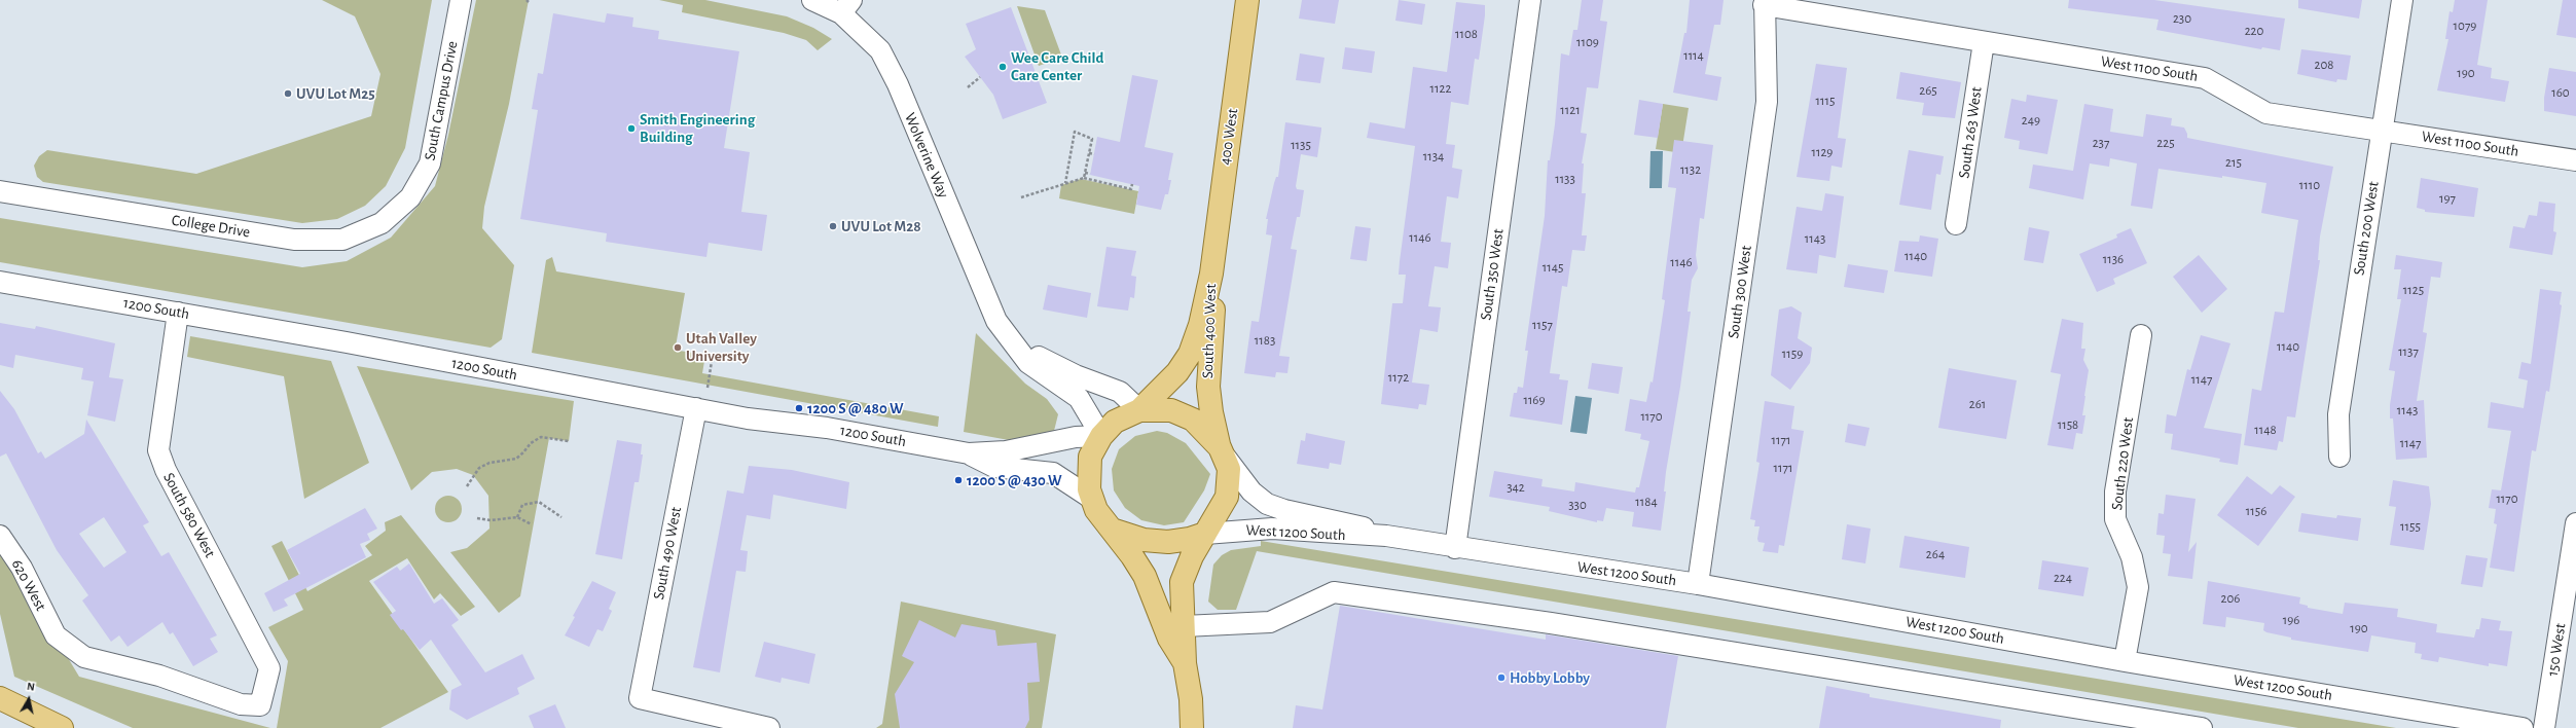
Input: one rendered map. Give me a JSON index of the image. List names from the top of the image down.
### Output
{
  "streets": {
    "main road": ["400 West", "South 400 West"],
    "street": [
      "West 1100 South",
      "South Campus Drive",
      "South 263 West",
      "Wolverine Way",
      "College Drive",
      "South 200 West",
      "South 350 West",
      "South 300 West",
      "1200 South",
      "South 220 West",
      "South 580 West",
      "West 1200 South",
      "South 490 West",
      "620 West",
      "150 West"
    ]
  },
  "crossings": [
    ["West 1100 South", "South 263 West"],
    ["West 1100 South", "South 200 West"],
    ["West 1100 South", "South 300 West"],
    ["South Campus Drive", "College Drive"],
    ["400 West", "South 400 West"],
    ["Wolverine Way", "1200 South"],
    ["Wolverine Way", "South 400 West"],
    ["Wolverine Way", "West 1200 South"],
    ["South 350 West", "West 1200 South"],
    ["South 300 West", "West 1200 South"],
    ["1200 South", "South 400 West"],
    ["1200 South", "South 580 West"],
    ["1200 South", "West 1200 South"],
    ["1200 South", "South 490 West"],
    ["South 400 West", "West 1200 South"],
    ["South 220 West", "West 1200 South"],
    ["South 580 West", "620 West"]
  ],
  "places": [
    "Wee Care Child Care Center",
    "UVU Lot M25",
    "Smith Engineering Building",
    "UVU Lot M28",
    "Utah Valley University",
    "1200 S @ 480 W",
    "1200 S @ 430 W",
    "Hobby Lobby"
  ],
  "house_numbers": [
    "230",
    "1079",
    "220",
    "1108",
    "1109",
    "1114",
    "208",
    "190",
    "1122",
    "265",
    "160",
    "1115",
    "1121",
    "249",
    "237",
    "225",
    "1135",
    "1129",
    "1134",
    "215",
    "1132",
    "1133",
    "1110",
    "197",
    "1146",
    "1143",
    "1140",
    "1136",
    "1146",
    "1145",
    "1125",
    "1157",
    "1183",
    "1140",
    "1137",
    "1159",
    "1172",
    "1147",
    "1169",
    "261",
    "1143",
    "1170",
    "1158",
    "1148",
    "1171",
    "1147",
    "1171",
    "342",
    "1170",
    "1184",
    "330",
    "1156",
    "1155",
    "264",
    "224",
    "206",
    "196",
    "190"
  ],
  "north": "top"
}
